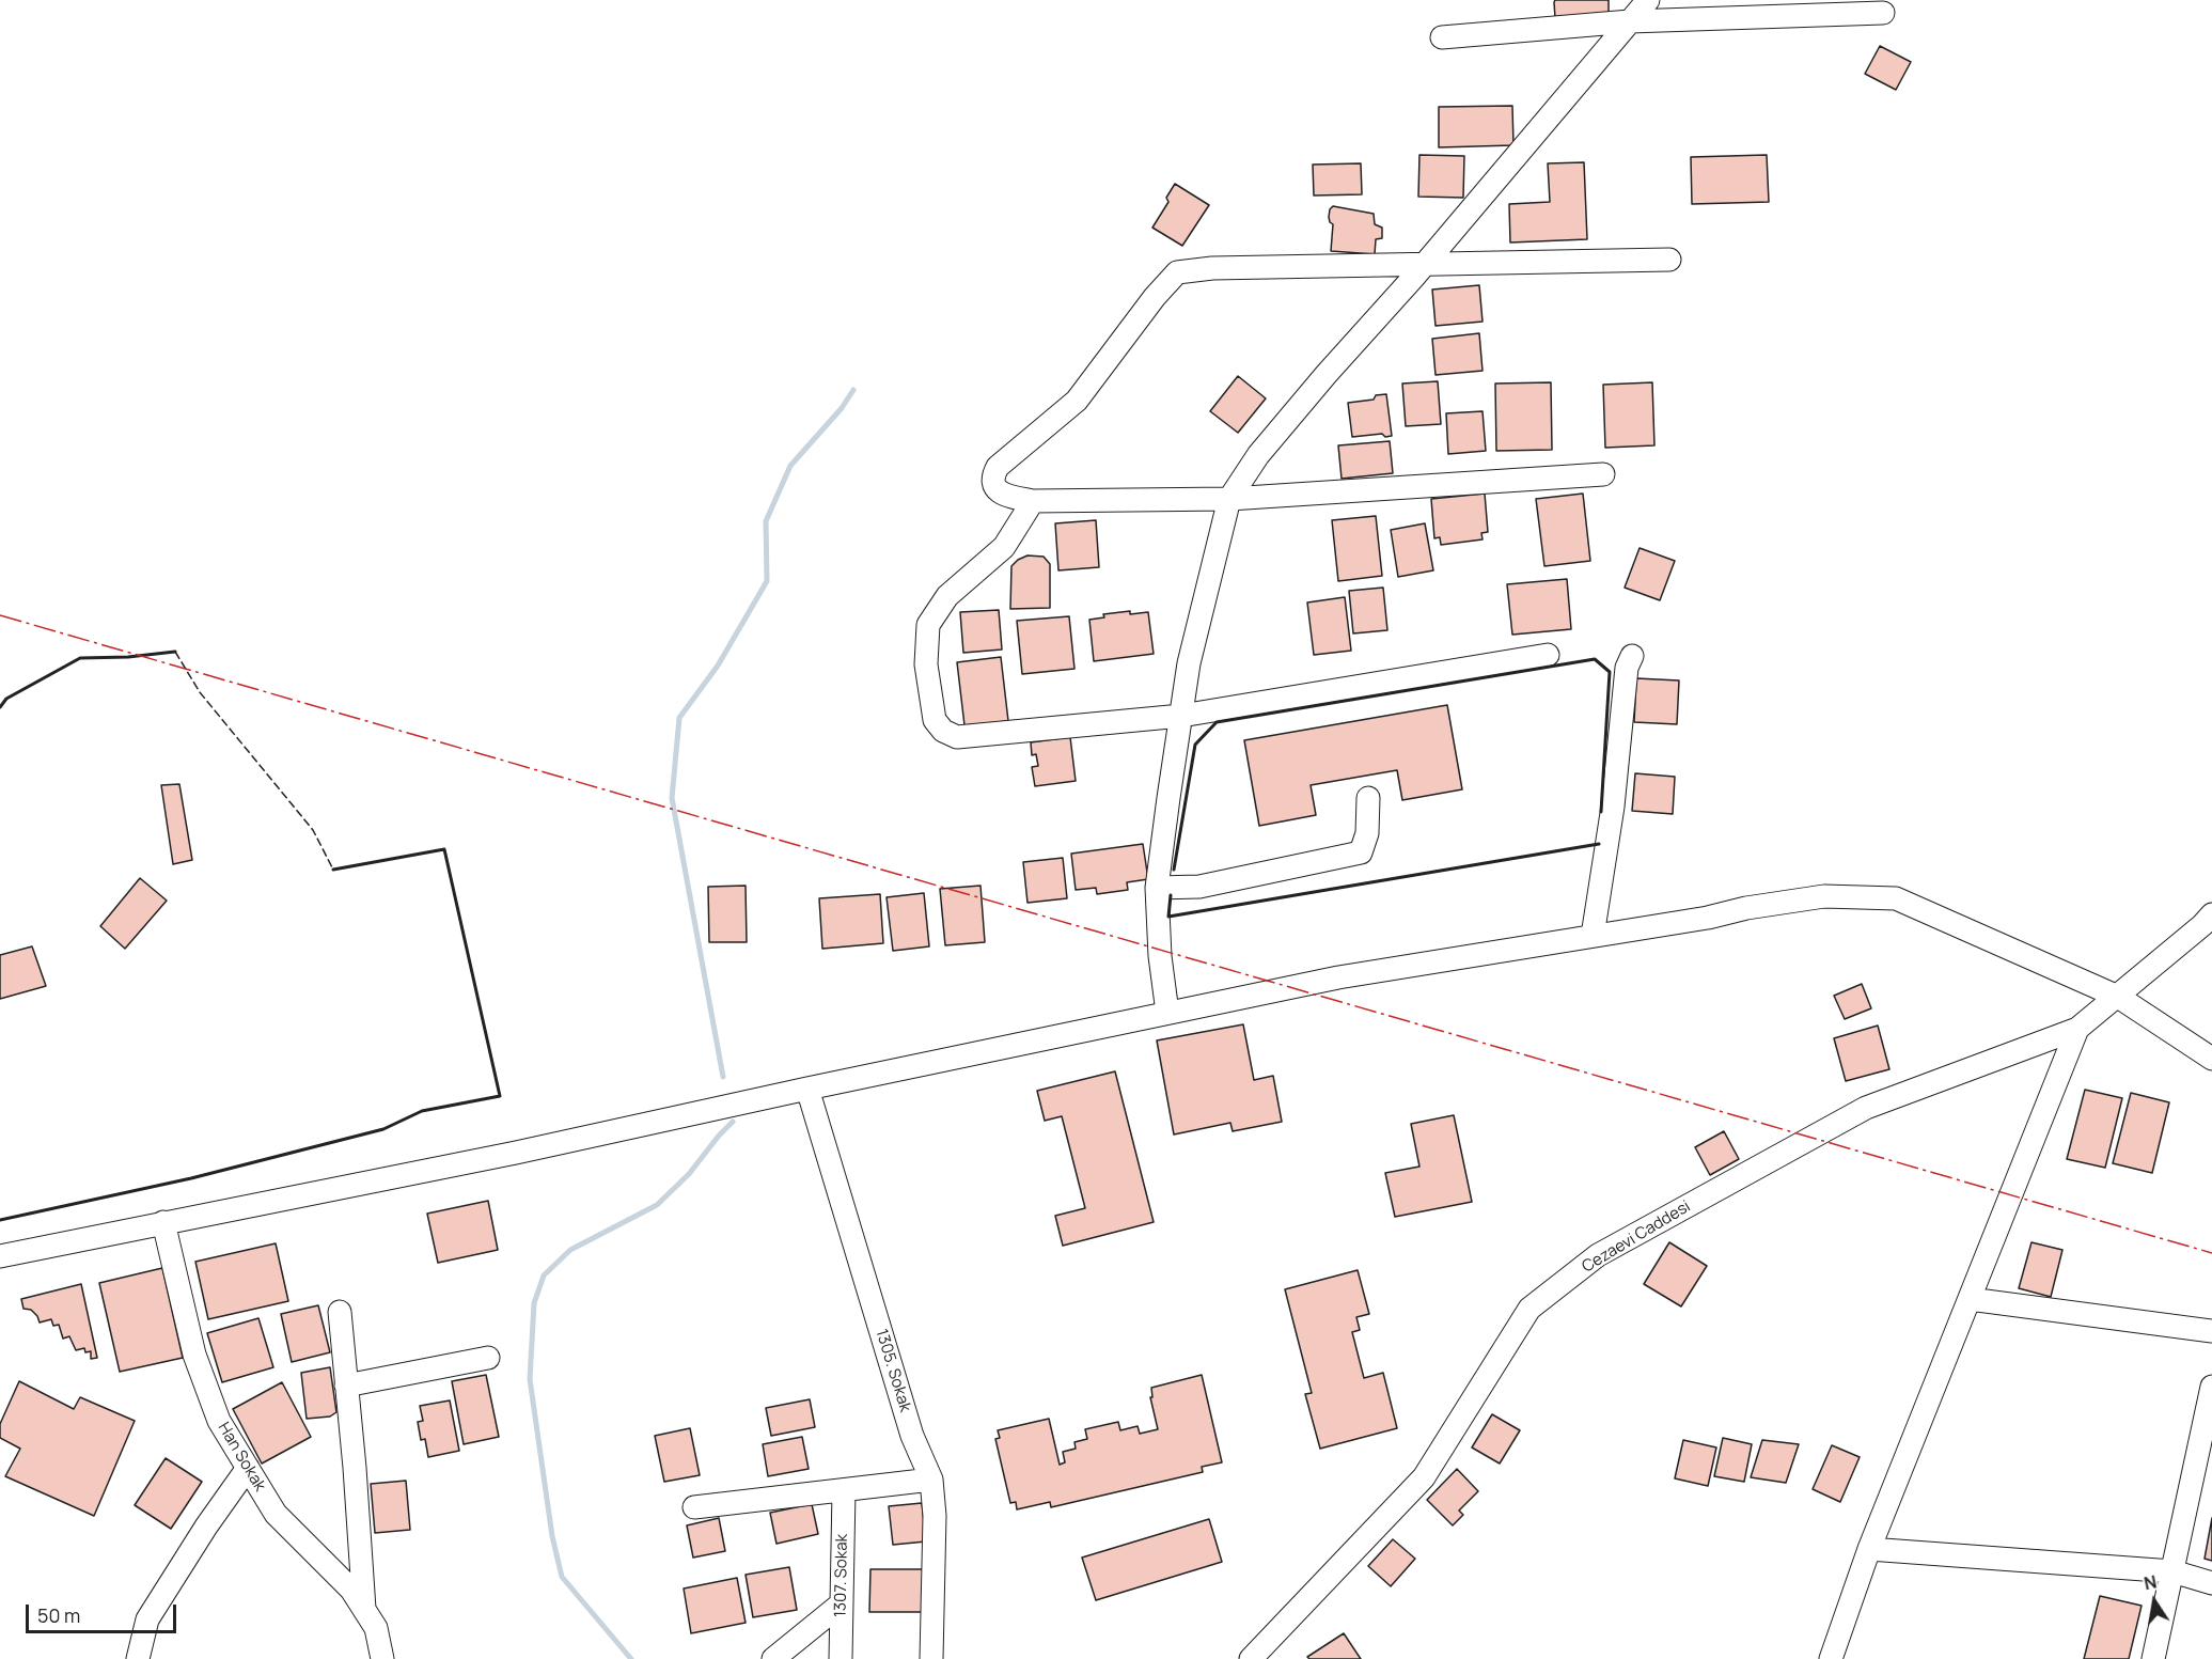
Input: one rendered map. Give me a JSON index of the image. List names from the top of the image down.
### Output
{
  "streets": {
    "street": [
      "Cezaevi Caddesi",
      "1305. Sokak",
      "Han Sokak",
      "1307. Sokak"
    ]
  },
  "scale_bar": "50 m",
  "north": "top"
}
